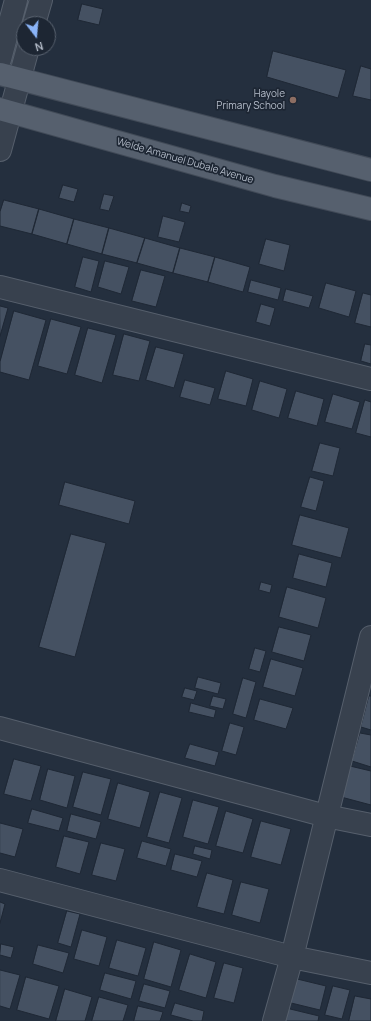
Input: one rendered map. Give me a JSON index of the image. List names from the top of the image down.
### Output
{
  "streets": {
    "main road": ["Welde Amanuel Dubale Avenue"]
  },
  "places": ["Hayole Primary School"],
  "north": "bottom"
}
